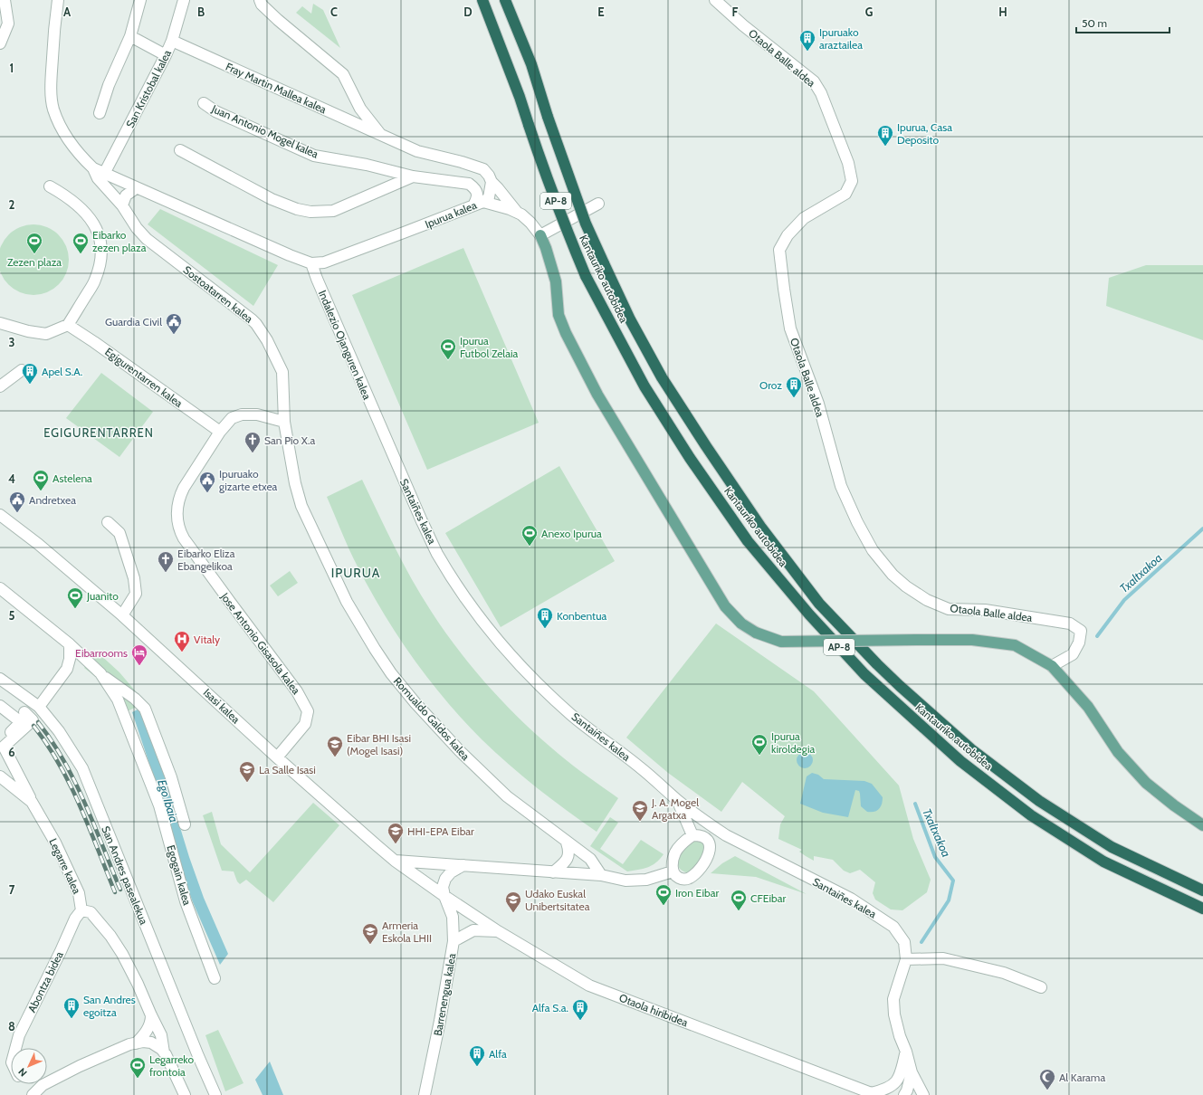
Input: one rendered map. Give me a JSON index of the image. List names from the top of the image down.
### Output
{
  "streets": {
    "highway": ["AP-8", "Kantauriko autobidea"],
    "street": [
      "Otaola Balle aldea",
      "Fray Martin Mallea kalea",
      "San Kristobal kalea",
      "Juan Antonio Mogel kalea",
      "Ipurua kalea",
      "Sostoatarren kalea",
      "Indalezio Ojanguren kalea",
      "Egigurentarren kalea",
      "Santaiñes kalea",
      "Jose Antonio Gisasola kalea",
      "Isasi kalea",
      "Romualdo Galdos kalea",
      "Legarre kalea",
      "San Andres pasealekua",
      "Egogain kalea",
      "Abontza bidea",
      "Barrenengua kalea",
      "Otaola hiribidea"
    ]
  },
  "crossings": [
    ["Fray Martin Mallea kalea", "San Kristobal kalea"],
    ["Fray Martin Mallea kalea", "Ipurua kalea"],
    ["San Kristobal kalea", "Sostoatarren kalea"],
    ["Ipurua kalea", "Sostoatarren kalea"],
    ["Ipurua kalea", "Indalezio Ojanguren kalea"],
    ["Sostoatarren kalea", "Indalezio Ojanguren kalea"],
    ["Sostoatarren kalea", "Romualdo Galdos kalea"],
    ["Indalezio Ojanguren kalea", "Santaiñes kalea"],
    ["Egigurentarren kalea", "Jose Antonio Gisasola kalea"],
    ["Jose Antonio Gisasola kalea", "Isasi kalea"],
    ["Isasi kalea", "Otaola hiribidea"],
    ["Legarre kalea", "Abontza bidea"],
    ["Barrenengua kalea", "Otaola hiribidea"]
  ],
  "districts": ["EGIGURENTARREN", "IPURUA"],
  "water": ["Txaltxakoa", "Ego Ibaia"],
  "places": {
    "building": [
      "Ipuruako araztailea",
      "Ipurua, Casa Deposito",
      "Apel S.A.",
      "Oroz",
      "Konbentua",
      "San Andres egoitza",
      "Alfa S.a.",
      "Alfa"
    ],
    "sports": [
      "Zezen plaza",
      "Eibarko zezen plaza",
      "Ipurua Futbol Zelaia",
      "Astelena",
      "Anexo Ipurua",
      "Juanito",
      "Ipurua kiroldegia",
      "Iron Eibar",
      "CFEibar",
      "Legarreko frontoia"
    ],
    "public building": ["Guardia Civil", "Ipuruako gizarte etxea", "Andretxea"],
    "church": ["San Pio X.a", "Eibarko Eliza Ebangelikoa"],
    "hospital": ["Vitaly"],
    "hotel": ["Eibarrooms"],
    "school or university": [
      "Eibar BHI Isasi (Mogel Isasi)",
      "La Salle Isasi",
      "J. A. Mogel Argatxa",
      "HHI-EPA Eibar",
      "Udako Euskal Unibertsitatea",
      "Armeria Eskola LHII"
    ],
    "mosque": ["Al Karama"]
  },
  "scale_bar": "50 m",
  "north": "bottom left",
  "grid": {
    "columns": [
      "A",
      "B",
      "C",
      "D",
      "E",
      "F",
      "G",
      "H"
    ],
    "rows": [
      "1",
      "2",
      "3",
      "4",
      "5",
      "6",
      "7",
      "8"
    ]
  }
}
